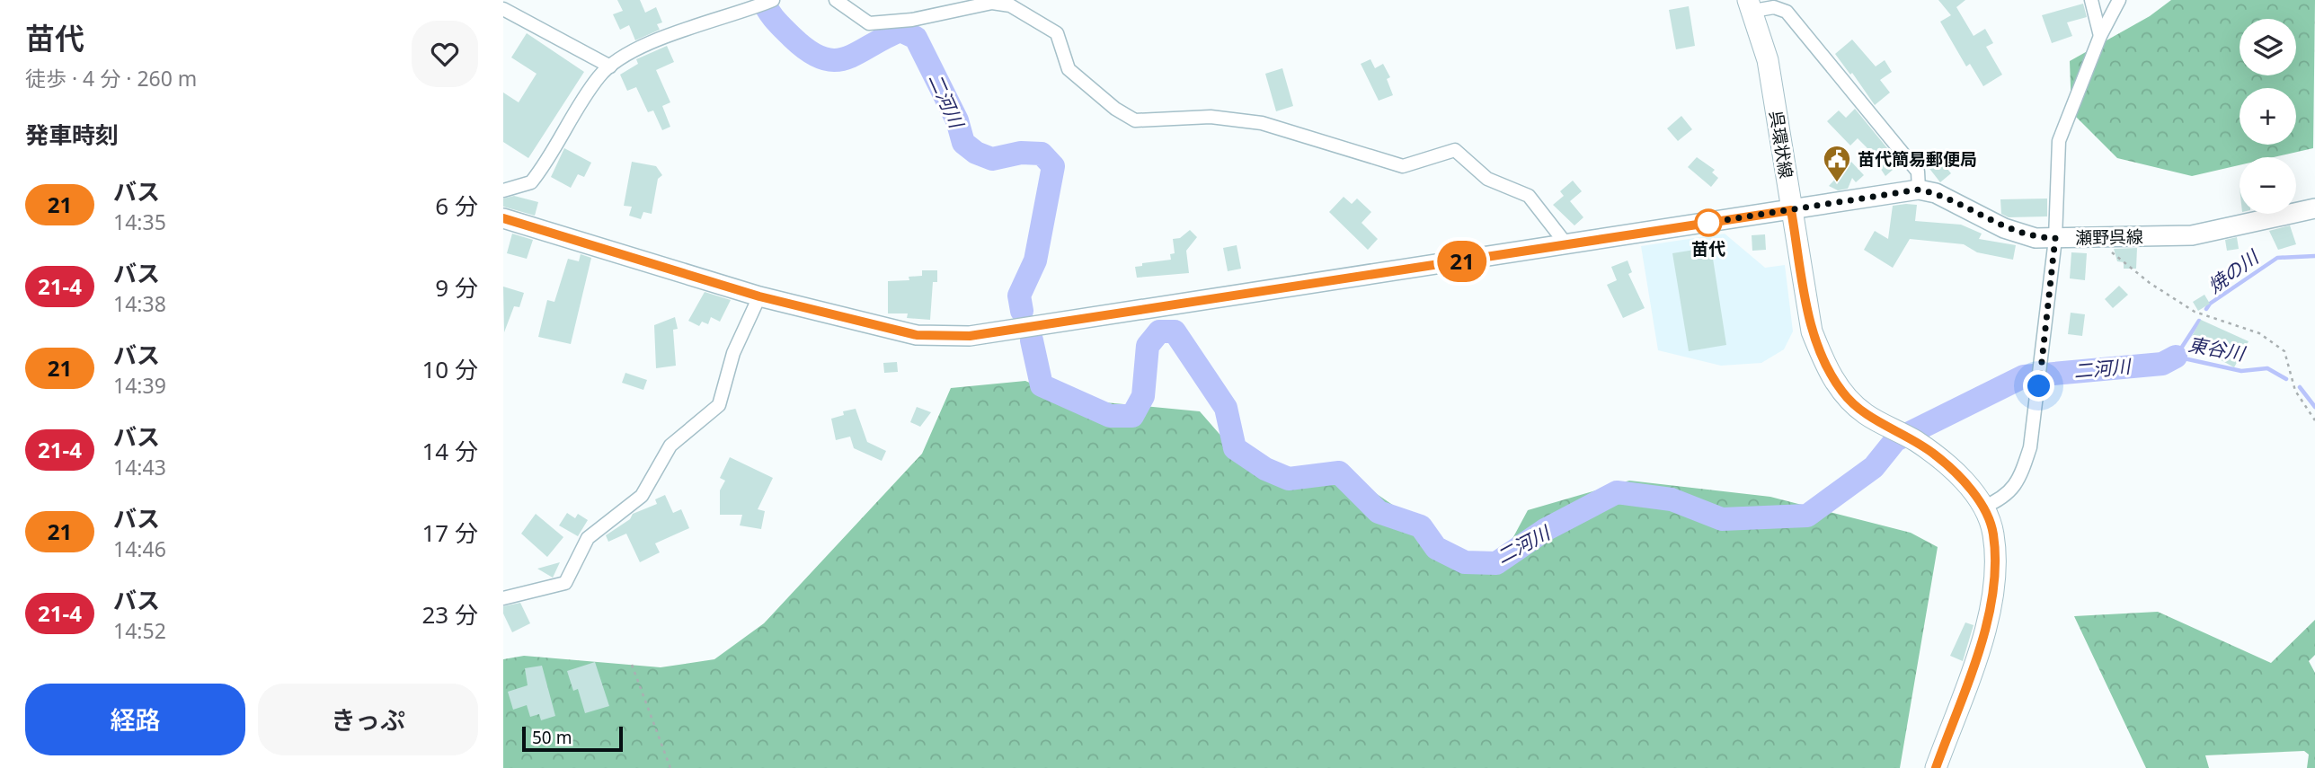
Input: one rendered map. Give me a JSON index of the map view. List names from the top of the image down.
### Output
{
  "streets": {
    "main road": ["呉環状線", "瀬野呉線"]
  },
  "crossings": [
    ["呉環状線", "瀬野呉線"]
  ],
  "water": ["二河川", "焼の川", "東谷川"],
  "places": {
    "public building": ["苗代簡易郵便局"],
    "other": ["苗代"]
  },
  "lines": ["bus line 21"],
  "scale_bar": "50 m",
  "page": {
    "heading": [
      ["苗代", "徒歩 · 4 分 · 260 m"],
      "発車時刻"
    ],
    "on_map": "21",
    "map_buttons": ["+", "−"],
    "list": [
      {
        "mark": "21",
        "name": "バス",
        "note": "14:35",
        "value": "6 分"
      },
      {
        "mark": "21-4",
        "name": "バス",
        "note": "14:38",
        "value": "9 分"
      },
      {
        "mark": "21",
        "name": "バス",
        "note": "14:39",
        "value": "10 分"
      },
      {
        "mark": "21-4",
        "name": "バス",
        "note": "14:43",
        "value": "14 分"
      },
      {
        "mark": "21",
        "name": "バス",
        "note": "14:46",
        "value": "17 分"
      },
      {
        "mark": "21-4",
        "name": "バス",
        "note": "14:52",
        "value": "23 分"
      }
    ],
    "buttons": ["経路", "きっぷ"],
    "scale": "50 m"
  }
}
